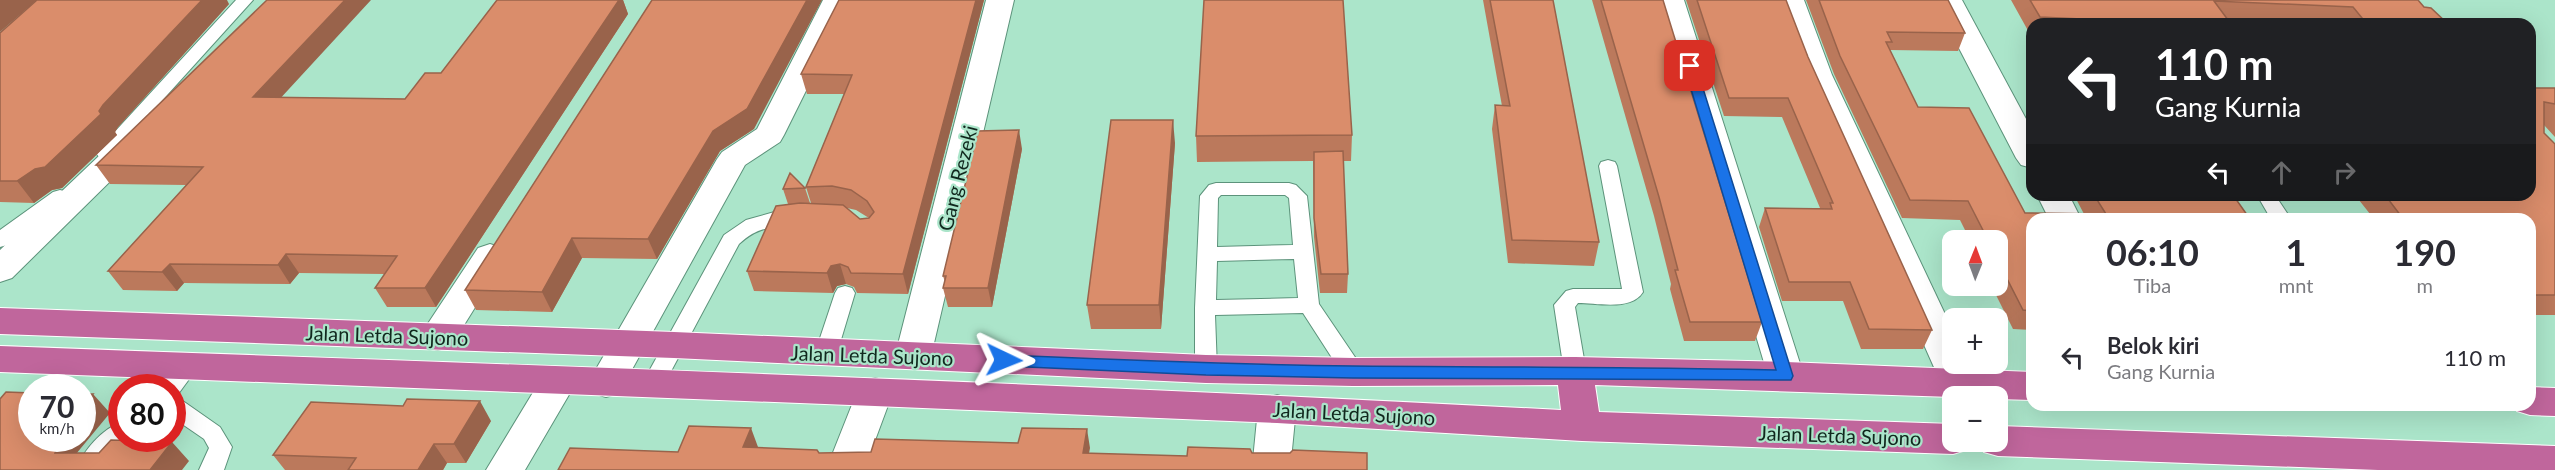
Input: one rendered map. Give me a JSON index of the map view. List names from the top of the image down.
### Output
{
  "streets": {
    "highway": ["Jalan Letda Sujono"],
    "street": ["Gang Rezeki"]
  },
  "crossings": [
    ["Gang Rezeki", "Jalan Letda Sujono"]
  ],
  "north": "top",
  "page": {
    "turn": ["110 m", "Gang Kurnia"],
    "eta": [
      "06:10",
      "Tiba",
      "1",
      "mnt",
      "190",
      "m"
    ],
    "map_buttons": ["+", "−"],
    "list": [
      {
        "name": "Belok kiri",
        "note": "Gang Kurnia",
        "value": "110 m"
      }
    ],
    "speed": "70 km/h",
    "limit": "80"
  }
}
